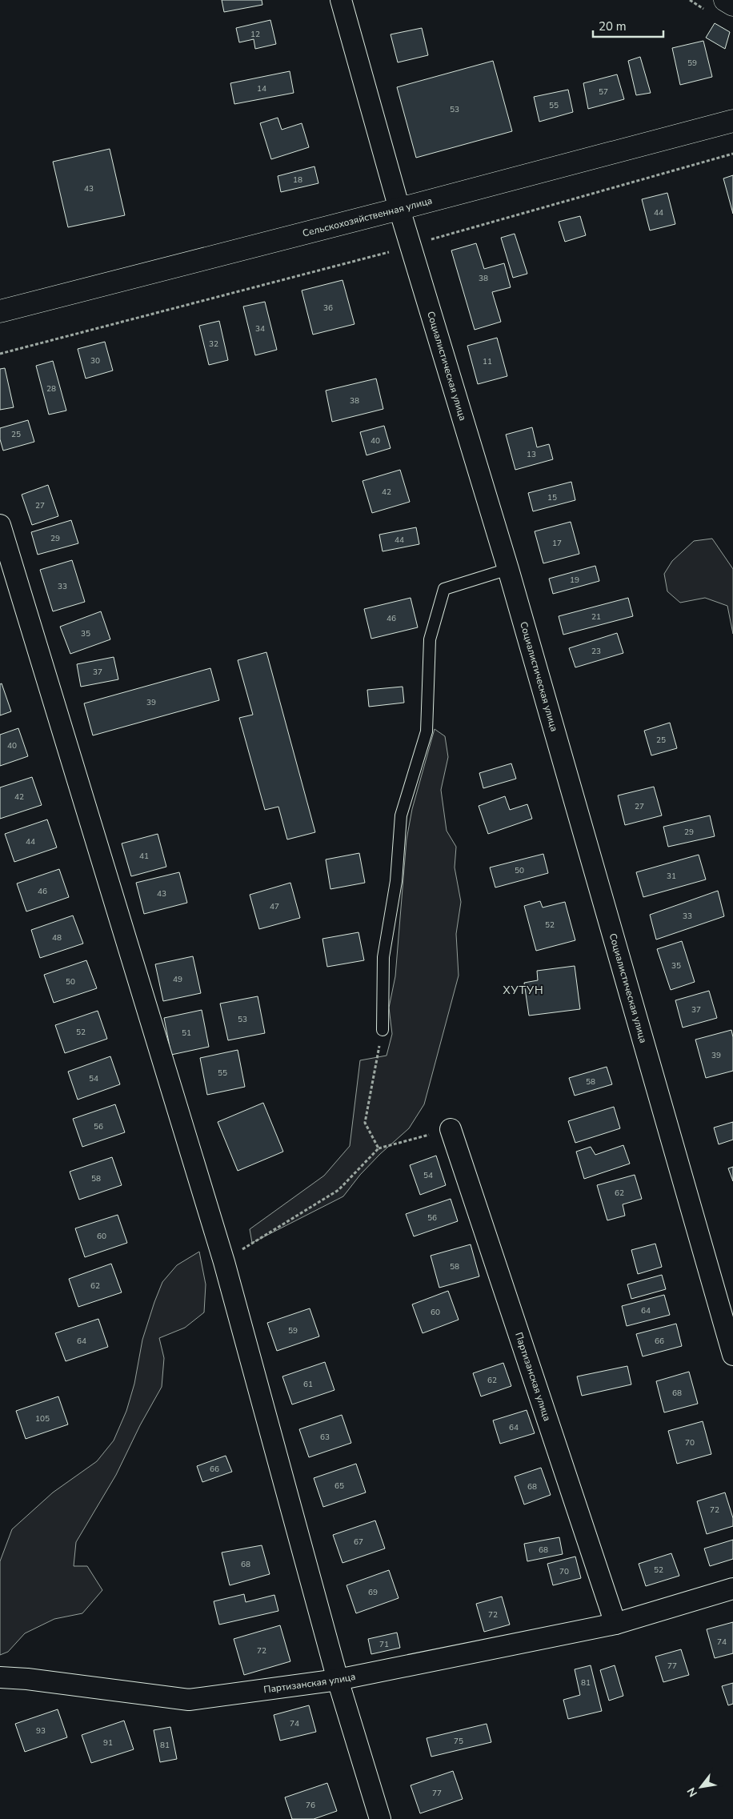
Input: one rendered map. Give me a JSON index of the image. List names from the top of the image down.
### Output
{
  "streets": {
    "street": ["Сельскохозяйственная улица", "Социалистическая улица", "Партизанская улица"]
  },
  "crossings": [
    ["Сельскохозяйственная улица", "Социалистическая улица"]
  ],
  "districts": ["ХУТУН"],
  "house_numbers": [
    "12",
    "59",
    "14",
    "57",
    "55",
    "53",
    "18",
    "43",
    "44",
    "38",
    "36",
    "34",
    "32",
    "30",
    "11",
    "28",
    "38",
    "25",
    "40",
    "13",
    "42",
    "15",
    "27",
    "29",
    "44",
    "17",
    "19",
    "33",
    "21",
    "46",
    "35",
    "23",
    "37",
    "39",
    "25",
    "40",
    "42",
    "27",
    "29",
    "44",
    "41",
    "50",
    "31",
    "46",
    "43",
    "47",
    "33",
    "52",
    "48",
    "35",
    "49",
    "50",
    "37",
    "53",
    "52",
    "51",
    "39",
    "55",
    "54",
    "58",
    "56",
    "54",
    "58",
    "62",
    "56",
    "60",
    "58",
    "62",
    "64",
    "60",
    "59",
    "64",
    "66",
    "62",
    "61",
    "68",
    "105",
    "64",
    "63",
    "70",
    "66",
    "65",
    "68",
    "72",
    "67",
    "68",
    "68",
    "52",
    "70",
    "69",
    "72",
    "74",
    "71",
    "72",
    "77",
    "81",
    "74",
    "93",
    "75",
    "91",
    "81",
    "77",
    "76"
  ],
  "scale_bar": "20 m",
  "north": "bottom left"
}
